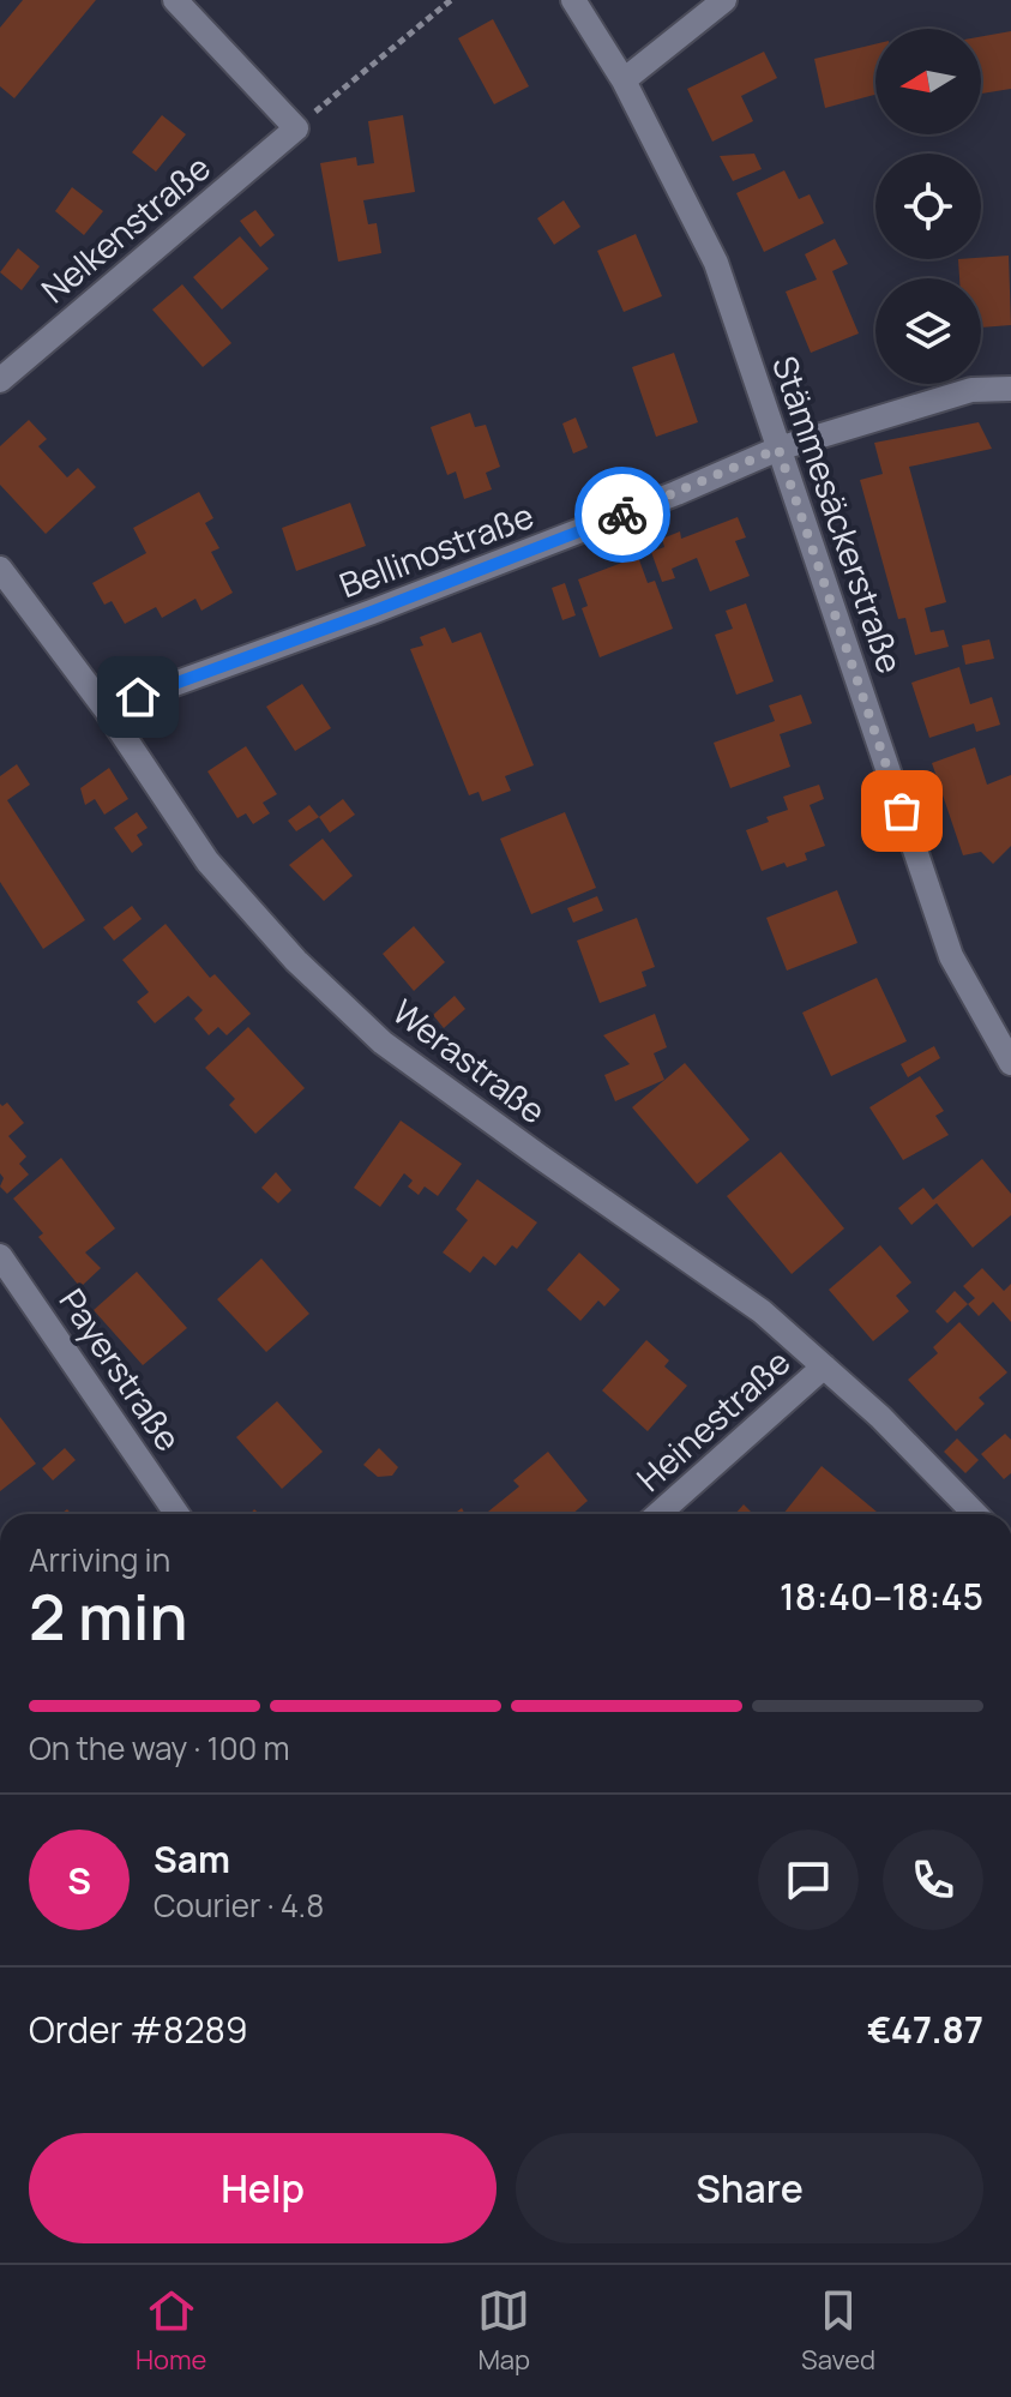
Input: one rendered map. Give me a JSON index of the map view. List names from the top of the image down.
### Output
{
  "streets": {
    "street": [
      "Nelkenstraße",
      "Stämmesäckerstraße",
      "Bellinostraße",
      "Werastraße",
      "Payerstraße",
      "Heinestraße"
    ]
  },
  "crossings": [
    ["Stämmesäckerstraße", "Bellinostraße"],
    ["Bellinostraße", "Werastraße"],
    ["Werastraße", "Heinestraße"]
  ],
  "north": "left",
  "page": {
    "heading": ["2 min", "Arriving in", "18:40–18:45"],
    "panel": [
      "Sam",
      "Courier · 4.8",
      "Order #8289",
      "€47.87"
    ],
    "bar": "On the way · 100 m",
    "round": "S",
    "buttons": ["Help", "Share"],
    "tabs": ["Home", "Map", "Saved"]
  }
}
